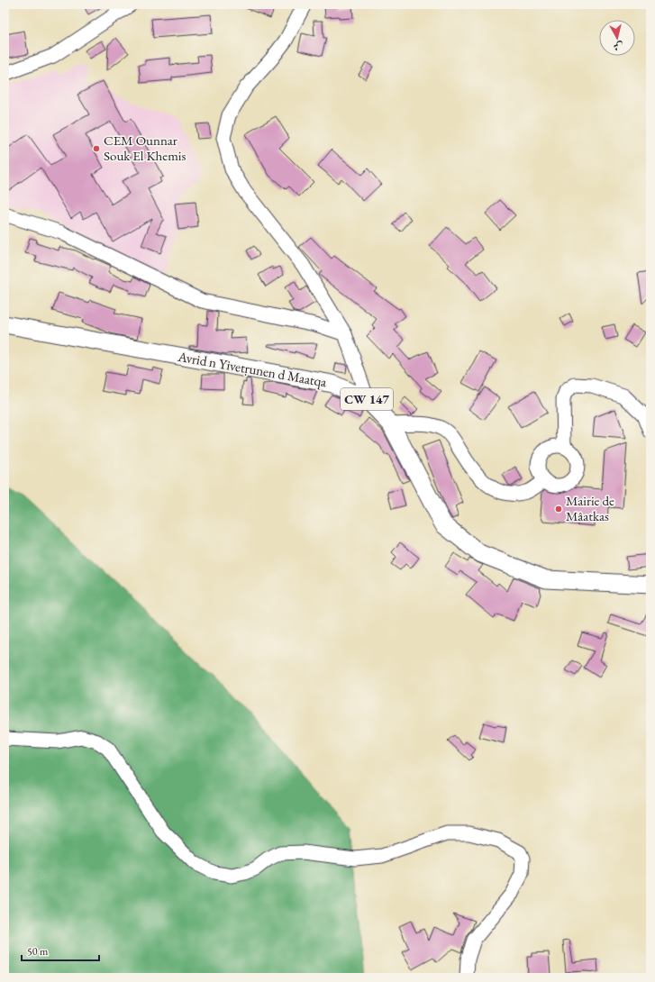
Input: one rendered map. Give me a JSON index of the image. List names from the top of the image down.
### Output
{
  "streets": {
    "main road": ["Avrid n Yivetṛunen d Maatqa", "CW 147"]
  },
  "places": ["CEM Ounnar Souk El Khemis", "Mairie de Mâatkas"],
  "scale_bar": "50 m",
  "north": "bottom"
}
